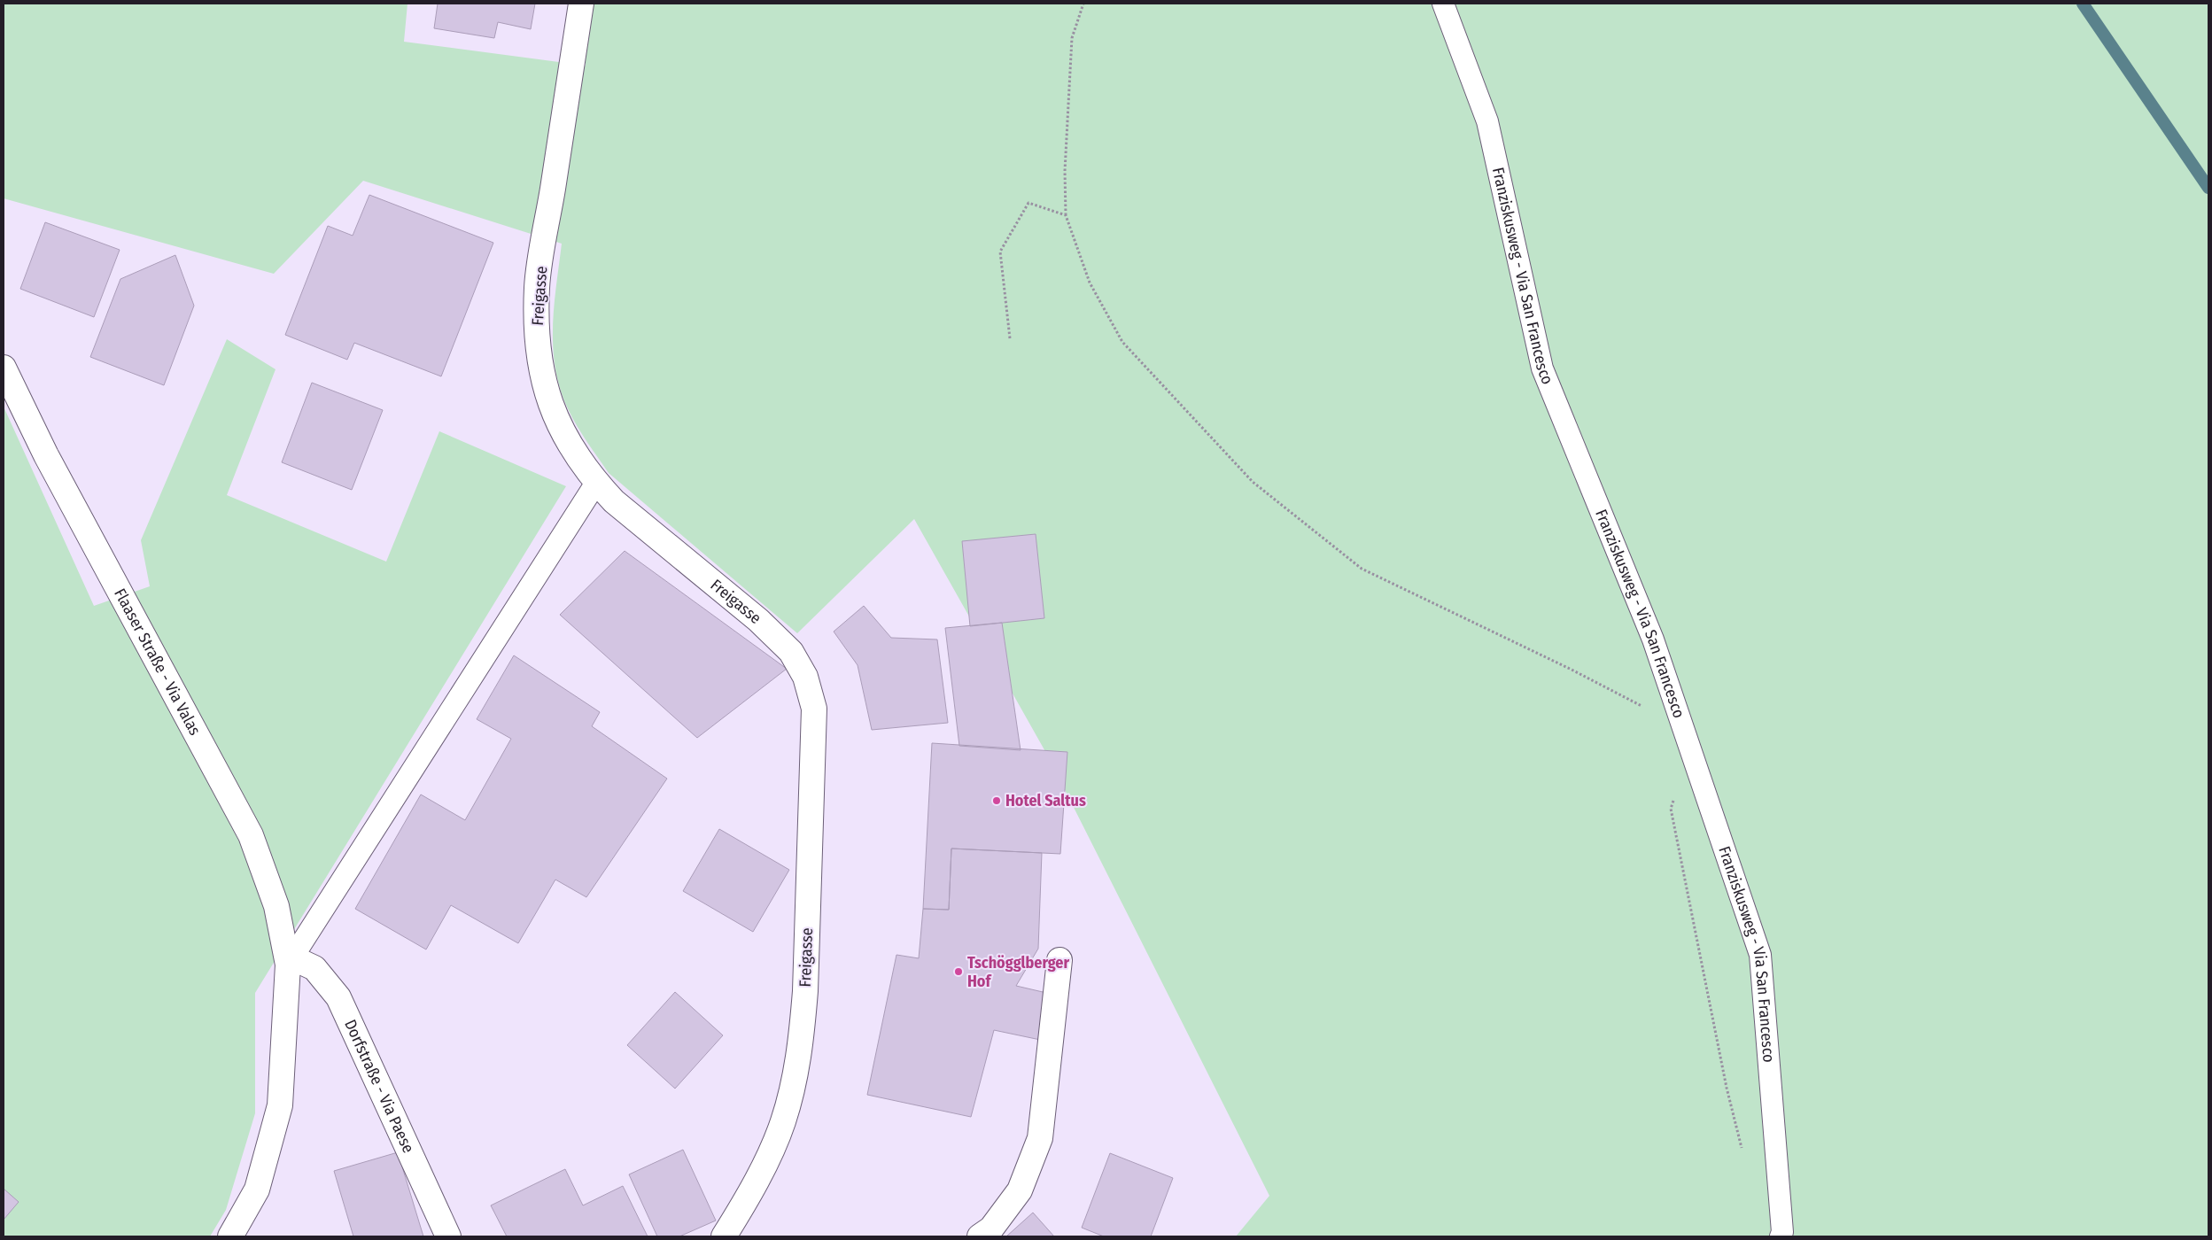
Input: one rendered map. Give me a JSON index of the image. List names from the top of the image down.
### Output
{
  "streets": {
    "street": ["Freigasse", "Flaaser Straße - Via Valas", "Dorfstraße - Via Paese"],
    "lane": ["Franziskusweg - Via San Francesco"]
  },
  "crossings": [
    ["Flaaser Straße - Via Valas", "Dorfstraße - Via Paese"]
  ],
  "places": ["Hotel Saltus", "Tschögglberger Hof"]
}
